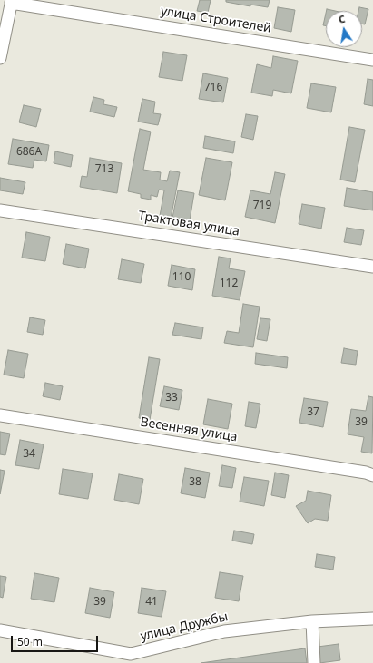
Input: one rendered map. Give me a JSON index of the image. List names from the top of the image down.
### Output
{
  "streets": {
    "street": [
      "улица Строителей",
      "Трактовая улица",
      "Весенняя улица",
      "улица Дружбы"
    ]
  },
  "house_numbers": [
    "716",
    "686А",
    "713",
    "719",
    "110",
    "112",
    "33",
    "37",
    "39",
    "34",
    "38",
    "39",
    "41"
  ],
  "scale_bar": "50 m",
  "north": "top"
}
